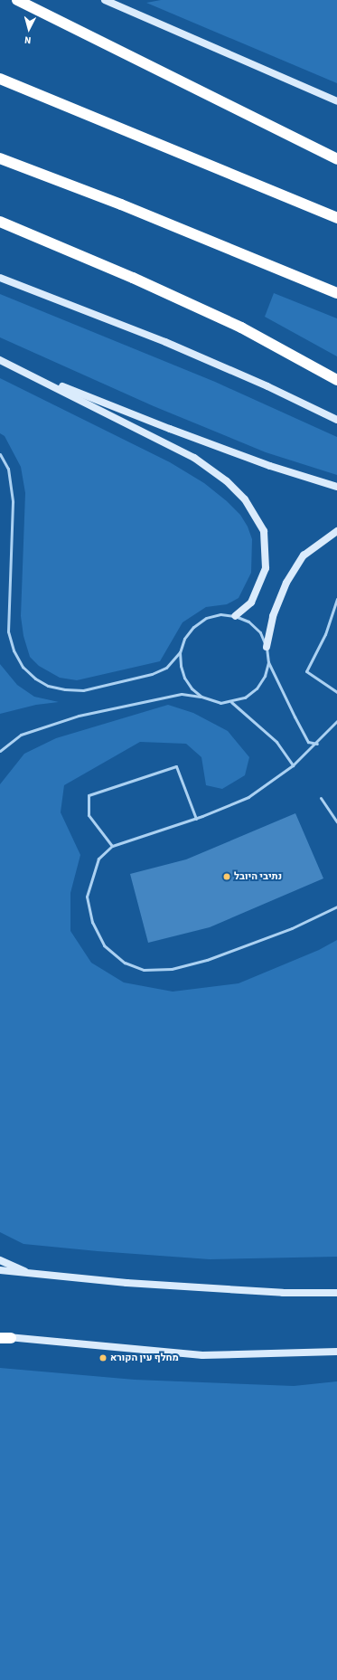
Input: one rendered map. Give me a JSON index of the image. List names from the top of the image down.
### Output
{
  "places": ["נתיבי היובל", "מחלף עין הקורא"],
  "north": "bottom"
}
